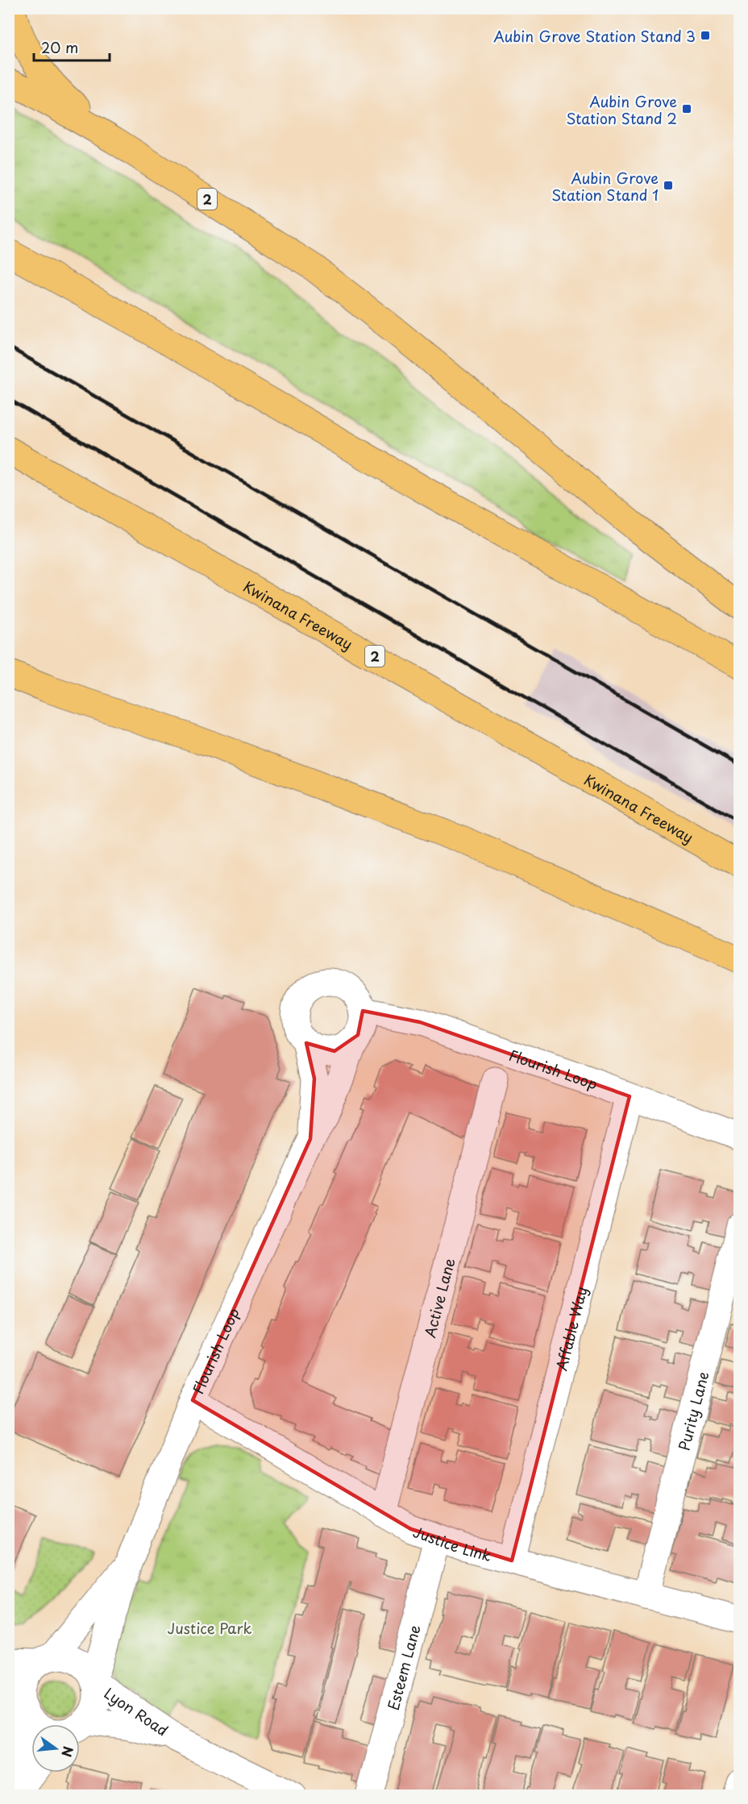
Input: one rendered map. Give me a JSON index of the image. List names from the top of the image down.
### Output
{
  "streets": {
    "highway": ["2", "Kwinana Freeway"],
    "street": [
      "Flourish Loop",
      "Active Lane",
      "Affable Way",
      "Purity Lane",
      "Justice Link",
      "Esteem Lane",
      "Lyon Road"
    ]
  },
  "crossings": [
    ["Flourish Loop", "Affable Way"],
    ["Flourish Loop", "Justice Link"],
    ["Flourish Loop", "Lyon Road"],
    ["Active Lane", "Justice Link"],
    ["Affable Way", "Justice Link"],
    ["Purity Lane", "Justice Link"],
    ["Justice Link", "Esteem Lane"]
  ],
  "parks": ["Justice Park"],
  "places": {
    "transit": ["Aubin Grove Station Stand 3", "Aubin Grove Station Stand 2", "Aubin Grove Station Stand 1"]
  },
  "scale_bar": "20 m",
  "north": "right"
}
